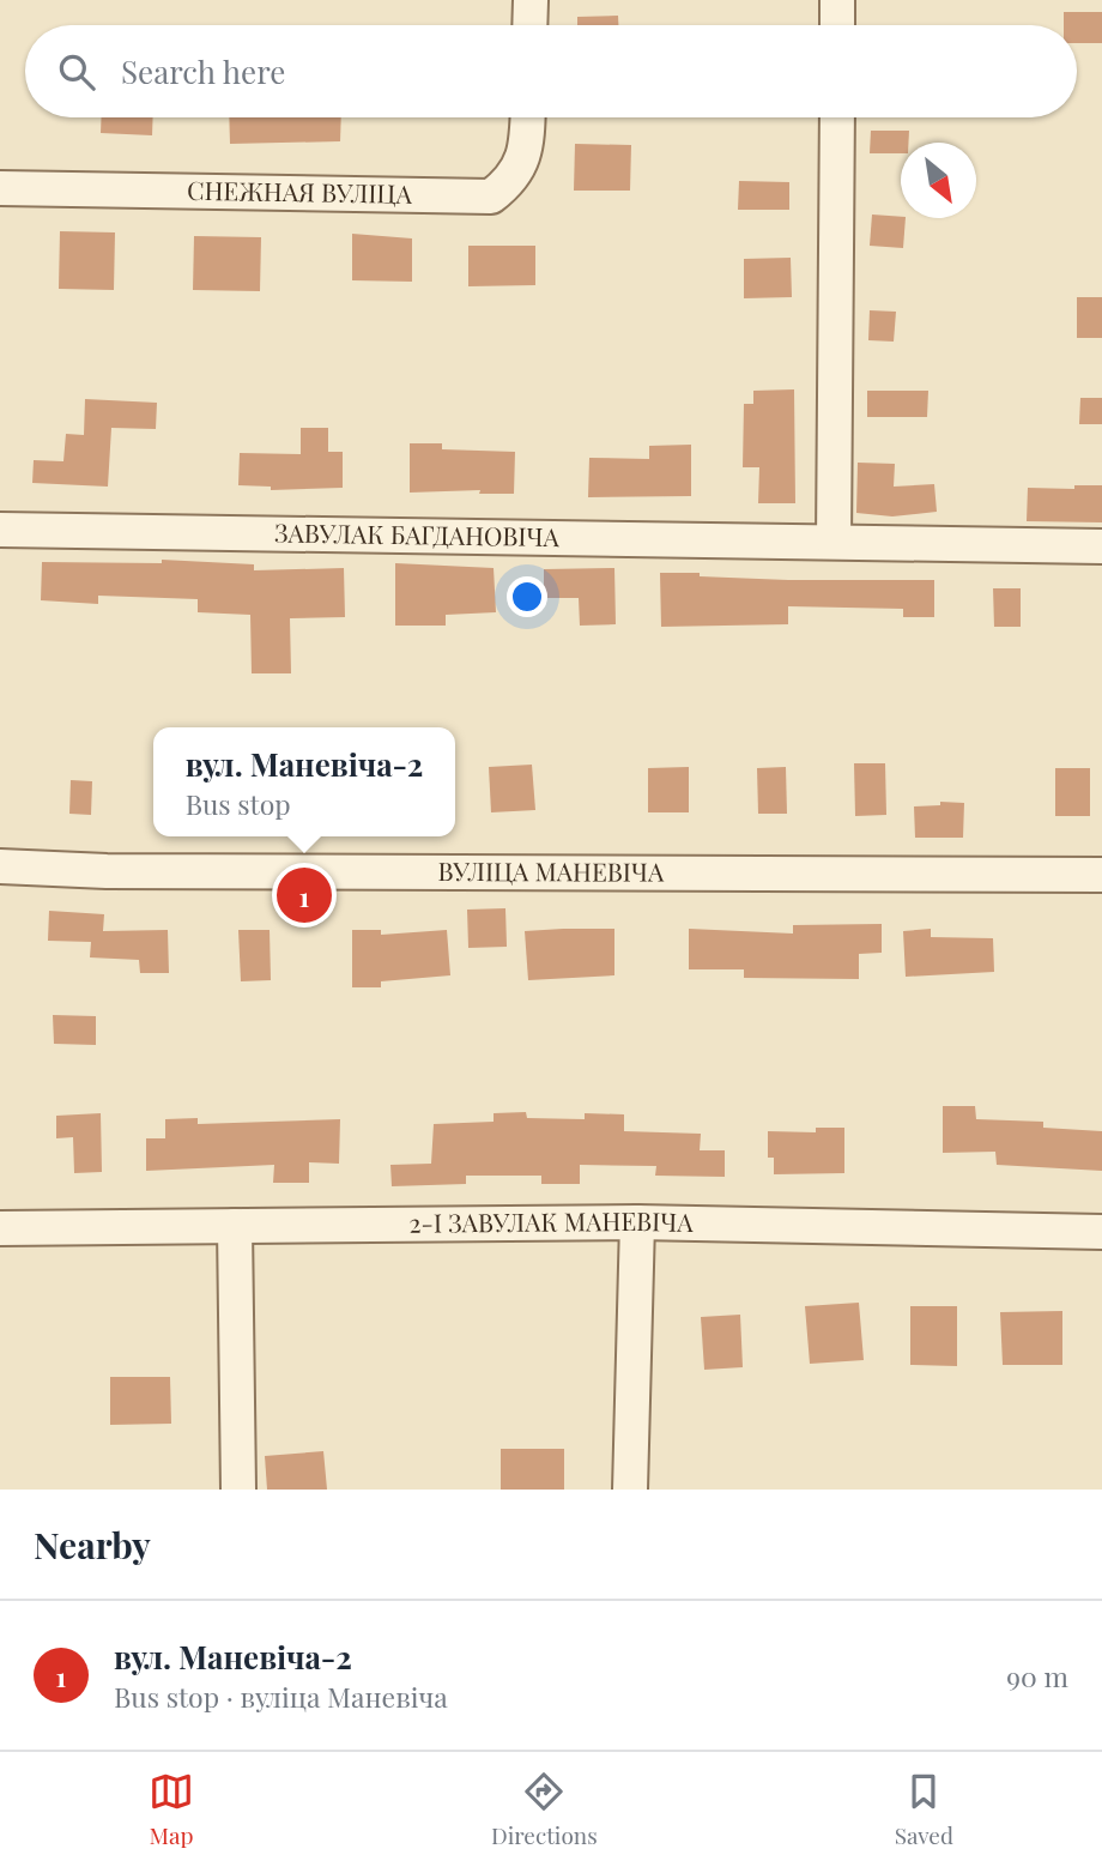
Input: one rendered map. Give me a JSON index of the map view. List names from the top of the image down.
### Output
{
  "streets": {
    "street": [
      "СНЕЖНАЯ ВУЛІЦА",
      "ЗАВУЛАК БАГДАНОВІЧА",
      "ВУЛІЦА МАНЕВІЧА",
      "2-І ЗАВУЛАК МАНЕВІЧА"
    ]
  },
  "north": "bottom right",
  "page": {
    "search": "Search here",
    "popup": ["вул. Маневіча-2", "Bus stop"],
    "pins": "1",
    "heading": "Nearby",
    "list": [
      {
        "mark": "1",
        "name": "вул. Маневіча-2",
        "note": "Bus stop · вуліца Маневіча",
        "value": "90 m"
      }
    ],
    "nav": ["Map", "Directions", "Saved"]
  }
}
